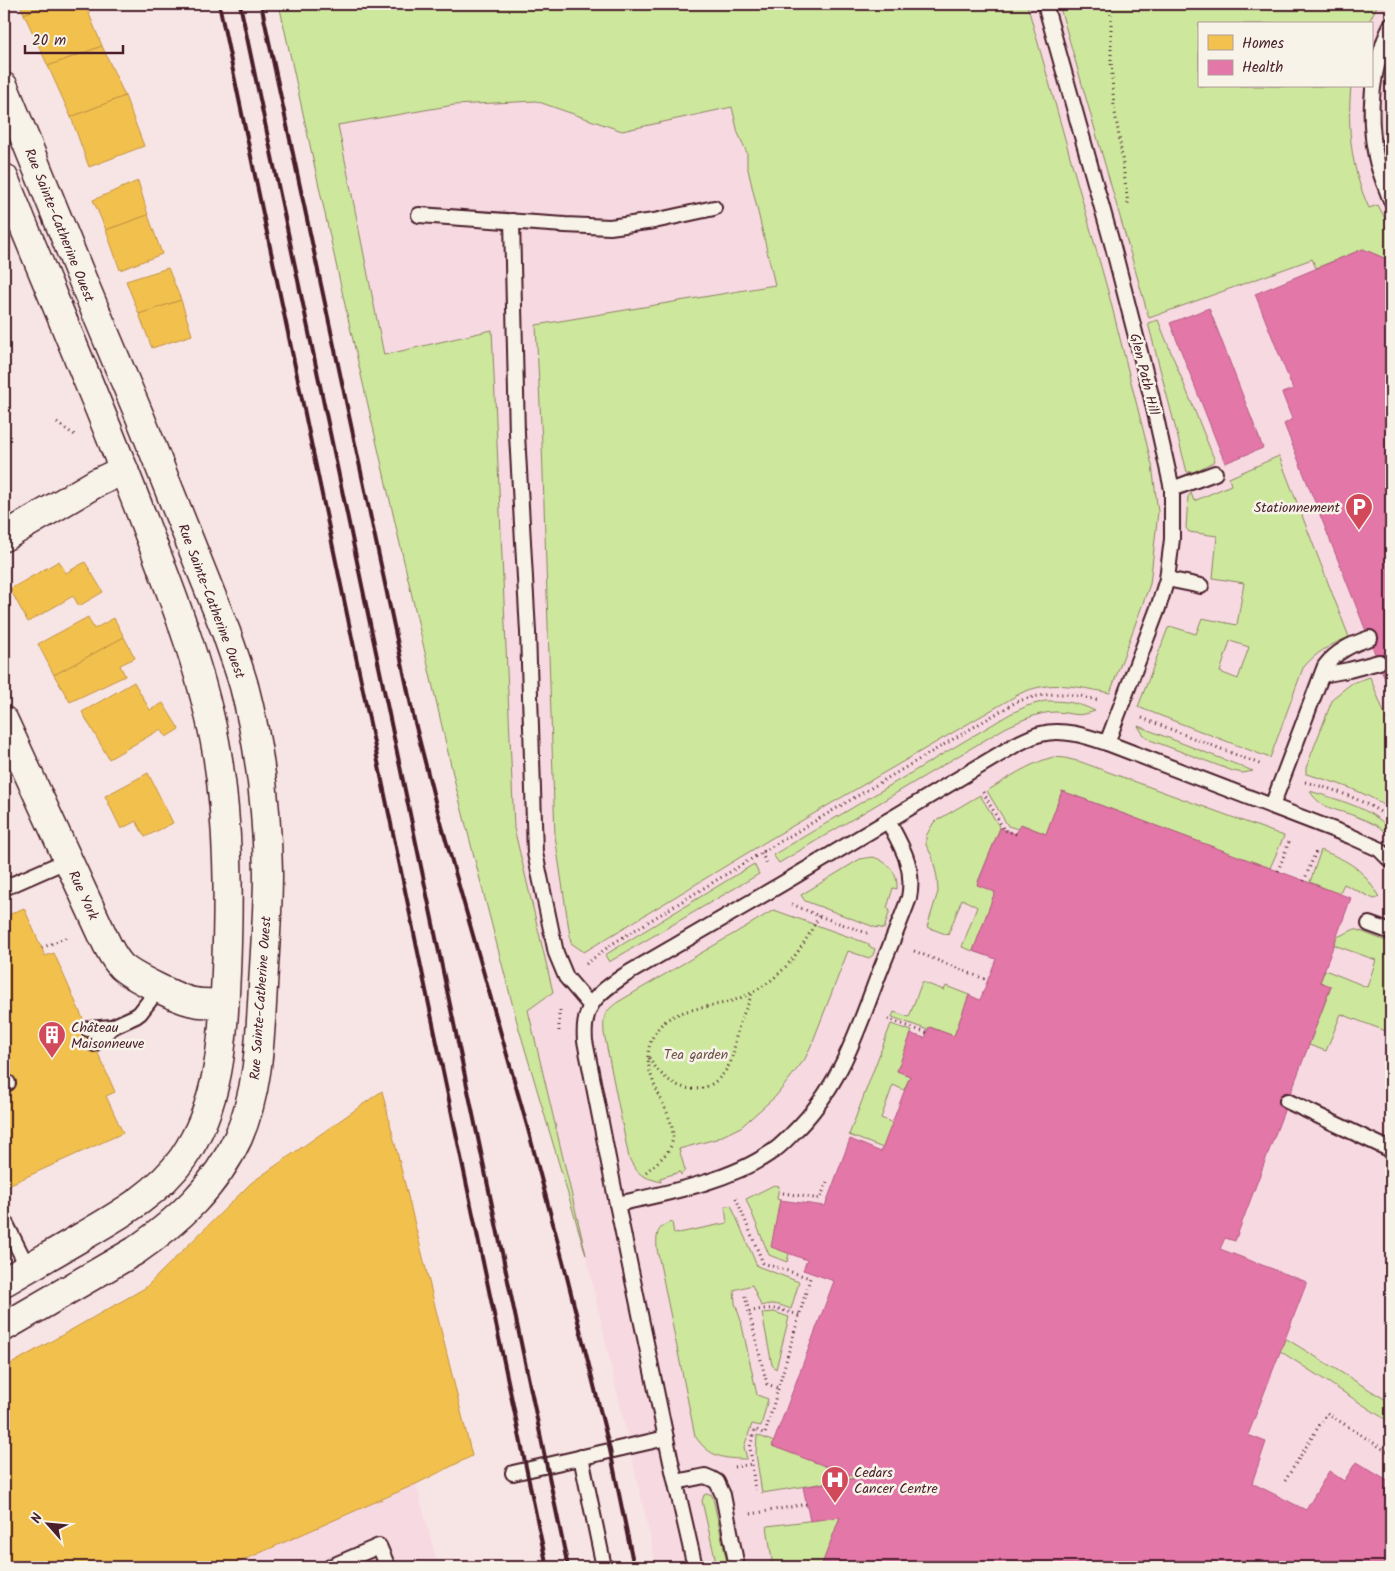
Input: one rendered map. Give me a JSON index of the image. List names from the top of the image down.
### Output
{
  "streets": {
    "main road": ["Rue Sainte-Catherine Ouest", "Rue York"],
    "lane": ["Glen Path Hill"]
  },
  "parks": ["Tea garden"],
  "places": {
    "parking": ["Stationnement"],
    "building": ["Château Maisonneuve"],
    "hospital": ["Cedars Cancer Centre"]
  },
  "legend": ["Homes", "Health"],
  "scale_bar": "20 m",
  "north": "top left"
}
